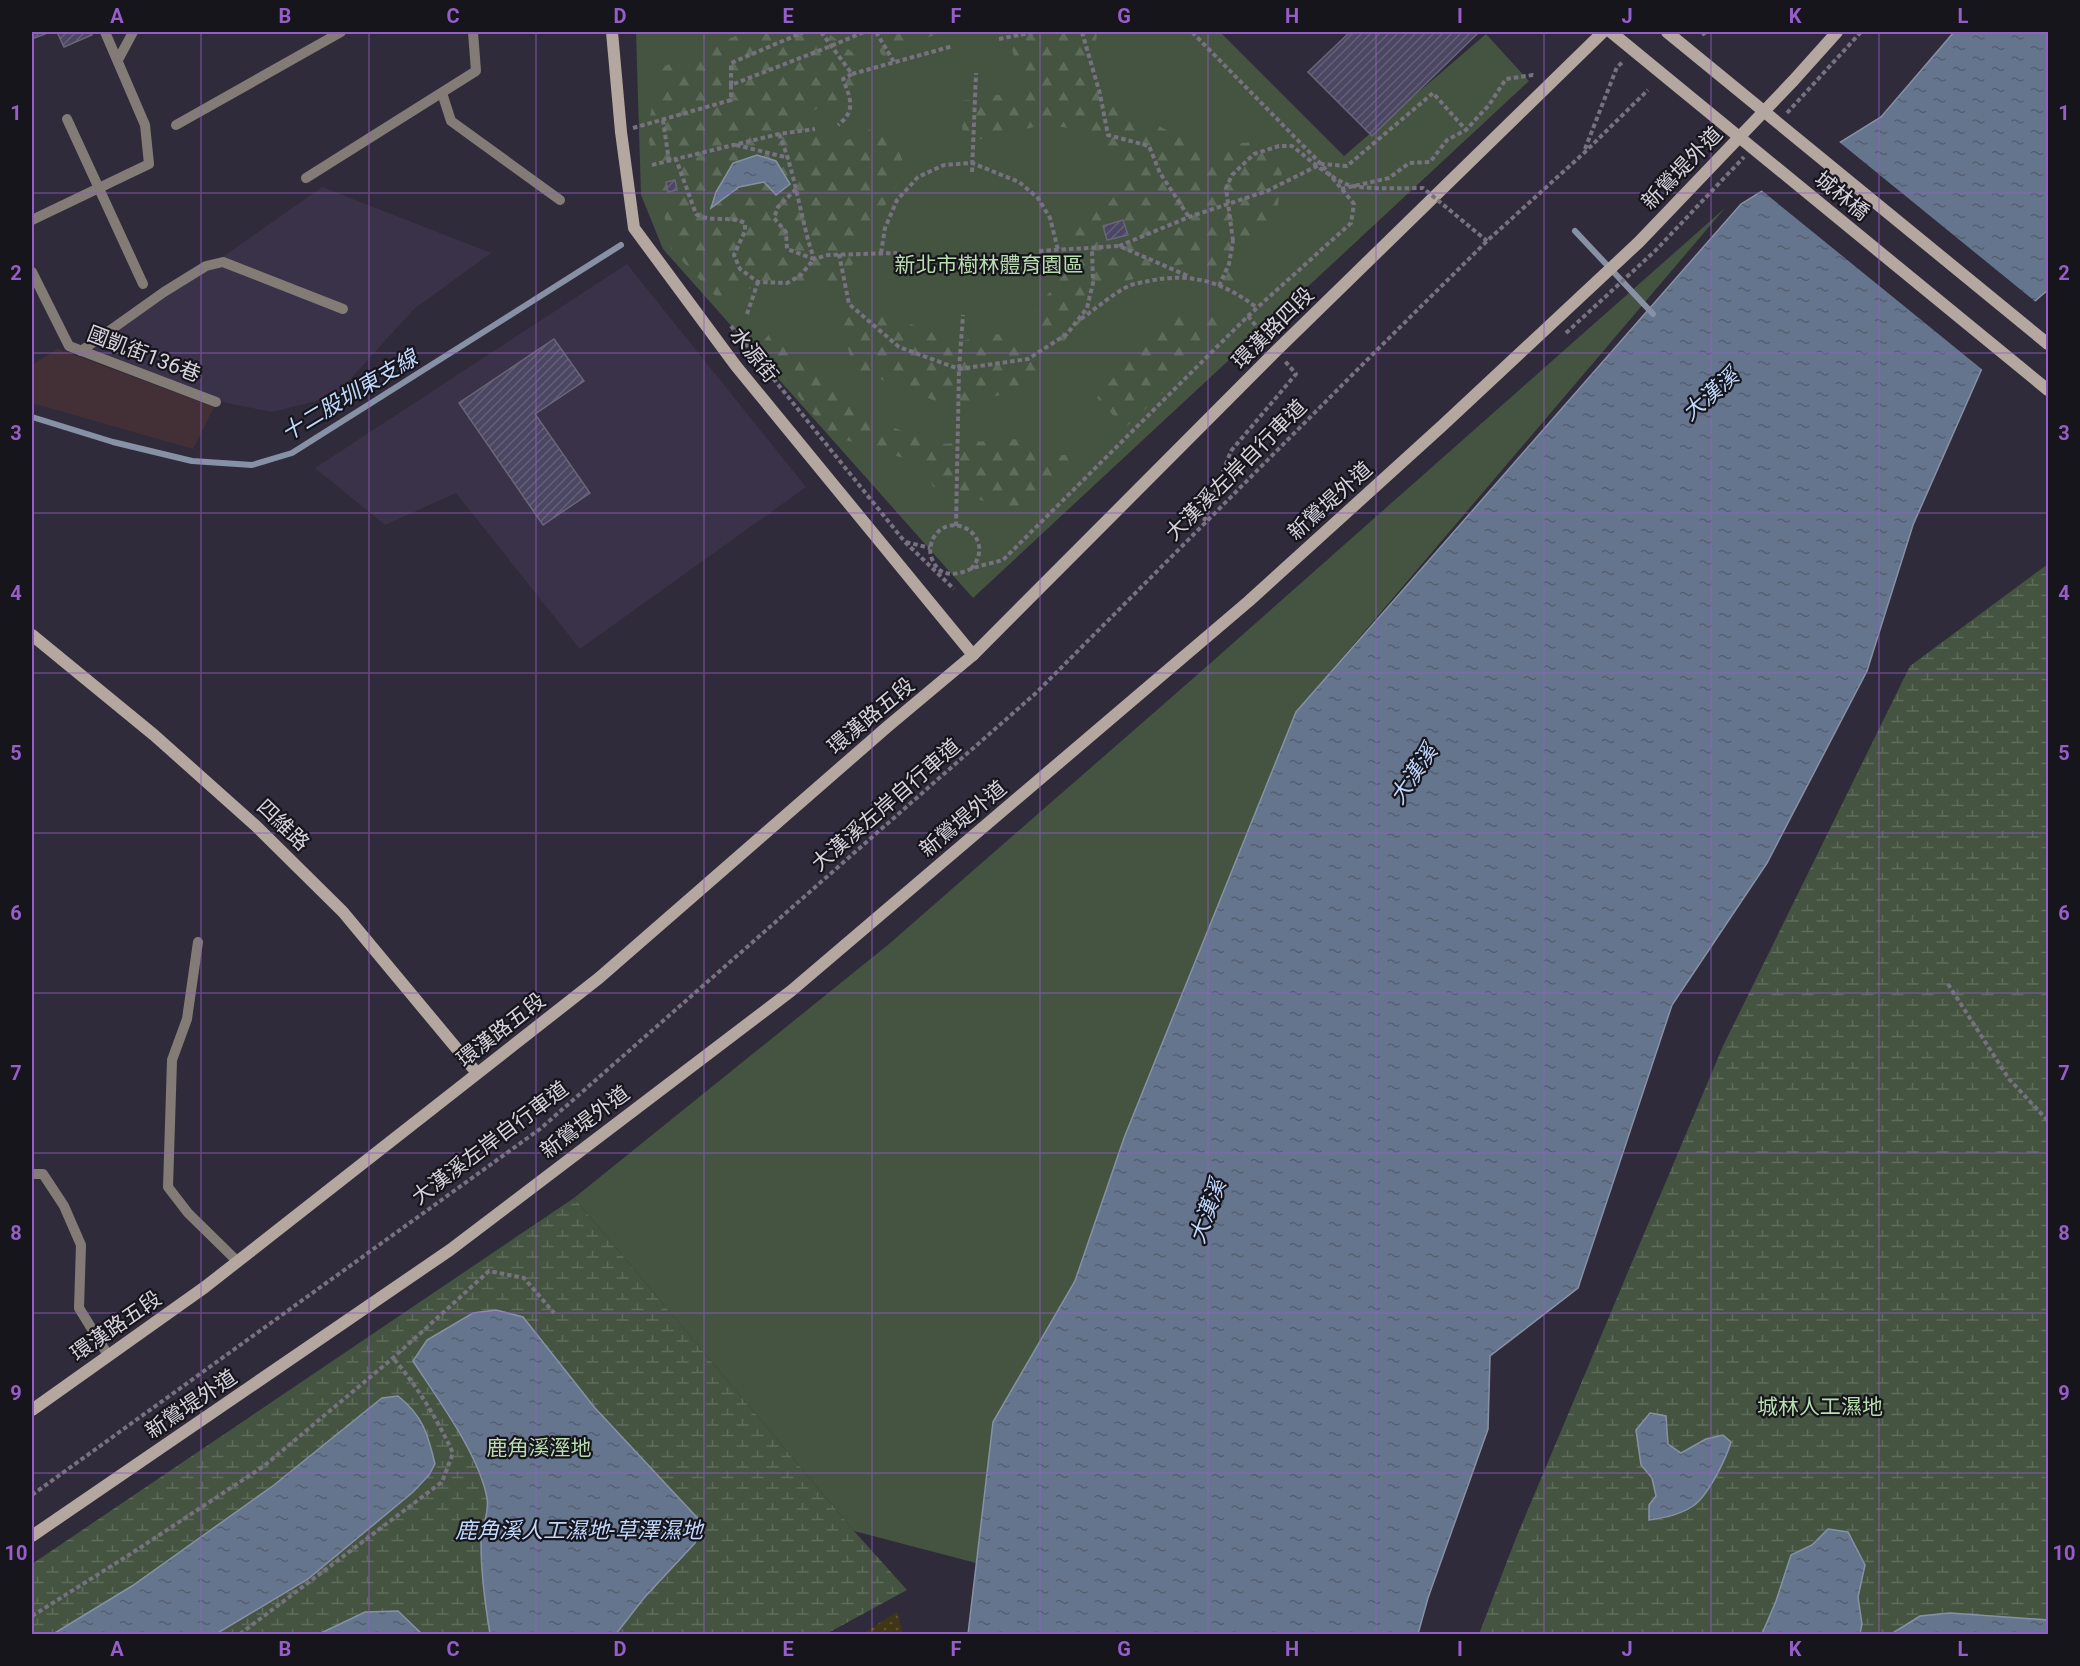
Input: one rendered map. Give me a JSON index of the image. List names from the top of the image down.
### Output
{
  "streets": {
    "street": [
      "新鶯堤外道",
      "城林橋",
      "環漢路四段",
      "水源街",
      "環漢路五段",
      "四維路"
    ],
    "lane": ["國凱街136巷"],
    "path": ["大漢溪左岸自行車道"]
  },
  "crossings": [
    ["環漢路四段", "水源街"],
    ["環漢路四段", "環漢路五段"],
    ["水源街", "環漢路五段"],
    ["環漢路五段", "四維路"]
  ],
  "water": ["大漢溪", "十二股圳東支線", "鹿角溪人工濕地-草澤濕地"],
  "parks": ["新北市樹林體育園區", "城林人工濕地", "鹿角溪溼地"],
  "grid": {
    "columns": [
      "A",
      "B",
      "C",
      "D",
      "E",
      "F",
      "G",
      "H",
      "I",
      "J",
      "K",
      "L"
    ],
    "rows": [
      "1",
      "2",
      "3",
      "4",
      "5",
      "6",
      "7",
      "8",
      "9",
      "10"
    ]
  }
}
